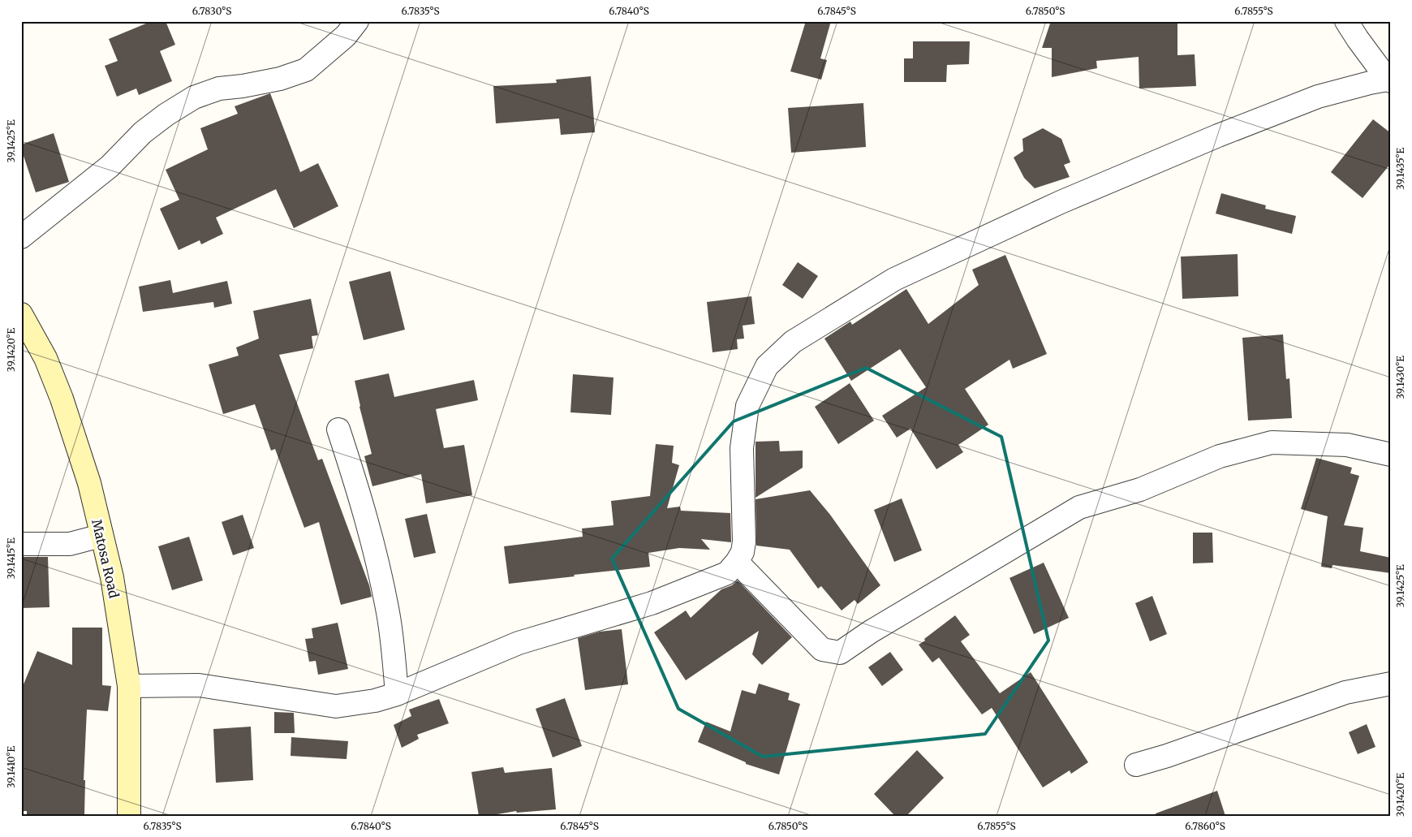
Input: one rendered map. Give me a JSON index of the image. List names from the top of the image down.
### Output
{
  "streets": {
    "street": ["Matosa Road"]
  },
  "coordinates": [
    "6.7830°S",
    "6.7835°S",
    "6.7840°S",
    "6.7845°S",
    "6.7850°S",
    "6.7855°S",
    "39.1425°E",
    "39.1435°E",
    "39.1420°E",
    "39.1430°E",
    "39.1415°E",
    "39.1410°E",
    "6.7860°S"
  ]
}
